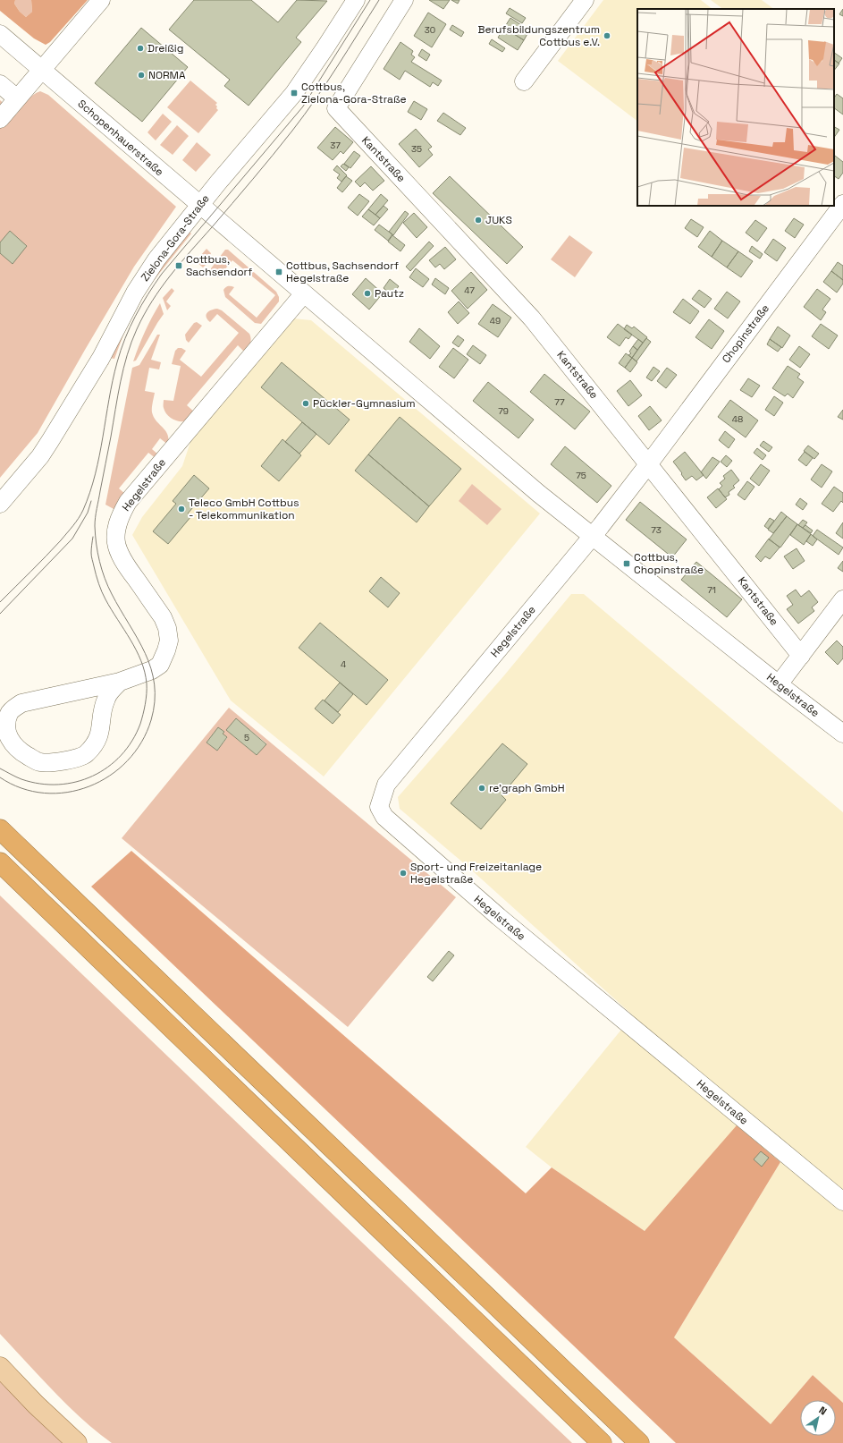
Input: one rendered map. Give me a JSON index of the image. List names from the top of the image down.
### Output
{
  "streets": {
    "street": [
      "Schopenhauerstraße",
      "Kantstraße",
      "Zielona-Gora-Straße",
      "Chopinstraße",
      "Hegelstraße"
    ]
  },
  "crossings": [
    ["Schopenhauerstraße", "Zielona-Gora-Straße"],
    ["Schopenhauerstraße", "Hegelstraße"],
    ["Kantstraße", "Chopinstraße"],
    ["Kantstraße", "Hegelstraße"],
    ["Zielona-Gora-Straße", "Hegelstraße"],
    ["Chopinstraße", "Hegelstraße"]
  ],
  "places": {
    "other": [
      "Berufsbildungszentrum Cottbus e.V.",
      "Dreißig",
      "NORMA",
      "JUKS",
      "Pautz",
      "Pückler-Gymnasium",
      "Teleco GmbH Cottbus - Telekommunikation",
      "re'graph GmbH",
      "Sport- und Freizeitanlage Hegelstraße"
    ],
    "transit": [
      "Cottbus, Zielona-Gora-Straße",
      "Cottbus, Sachsendorf",
      "Cottbus, Sachsendorf Hegelstraße",
      "Cottbus, Chopinstraße"
    ]
  },
  "house_numbers": [
    "30",
    "37",
    "35",
    "47",
    "49",
    "77",
    "79",
    "48",
    "75",
    "73",
    "71",
    "4",
    "5"
  ],
  "north": "top right"
}
